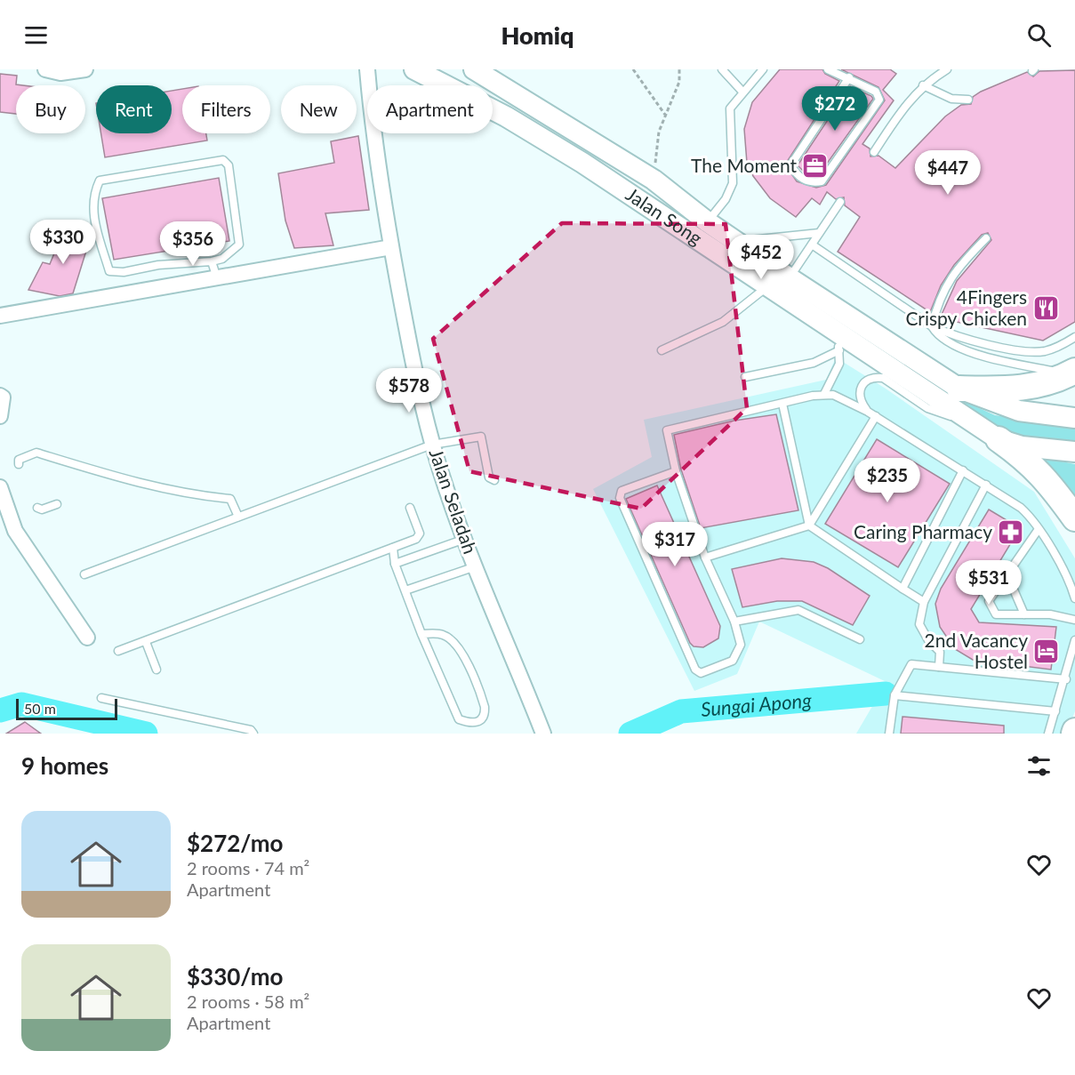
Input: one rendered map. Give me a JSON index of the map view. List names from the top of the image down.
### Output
{
  "streets": {
    "main road": ["Jalan Song"],
    "street": ["Jalan Seladah"]
  },
  "water": ["Sungai Apong"],
  "places": {
    "office": ["The Moment"],
    "restaurant": ["4Fingers Crispy Chicken"],
    "pharmacy": ["Caring Pharmacy"],
    "hotel": ["2nd Vacancy Hostel"]
  },
  "scale_bar": "50 m",
  "page": {
    "header": "Homiq",
    "chip": [
      "Buy",
      "Rent",
      "Filters",
      "New",
      "Apartment"
    ],
    "price": [
      "$272",
      "$447",
      "$330",
      "$356",
      "$452",
      "$578",
      "$235",
      "$317",
      "$531"
    ],
    "scale": "50 m",
    "heading": "9 homes",
    "list": [
      {
        "name": "$272/mo",
        "note": "2 rooms · 74 m² · Apartment"
      },
      {
        "name": "$330/mo",
        "note": "2 rooms · 58 m² · Apartment"
      }
    ]
  }
}
